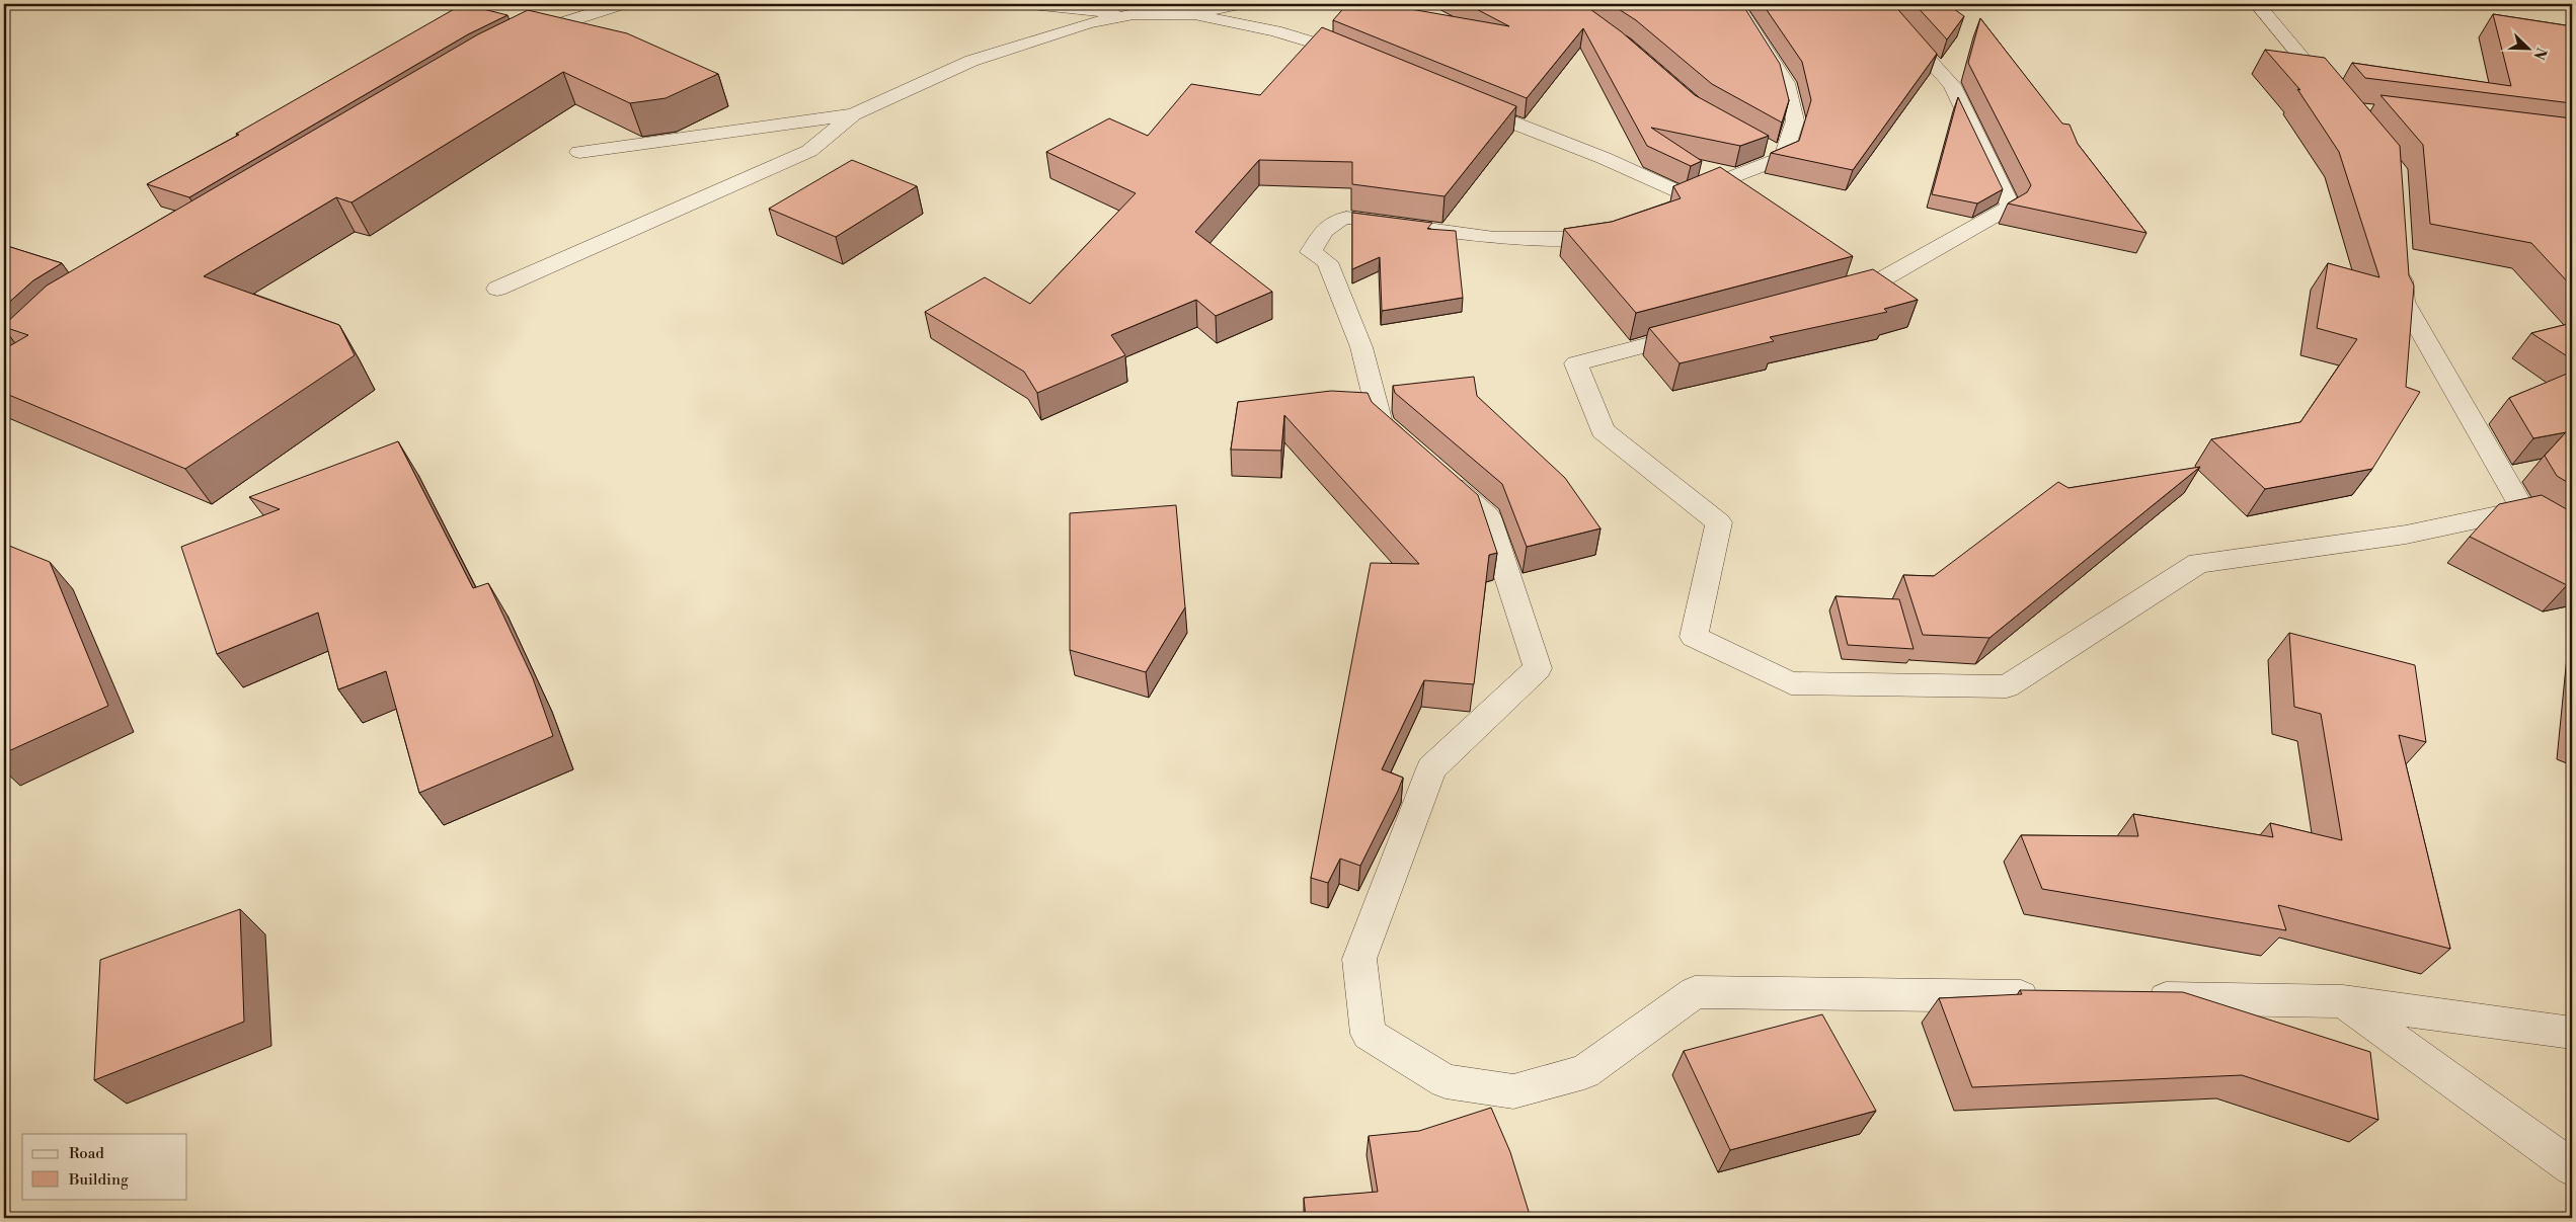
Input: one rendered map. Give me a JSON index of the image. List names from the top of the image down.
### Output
{
  "legend": ["Road", "Building"],
  "north": "bottom right"
}
